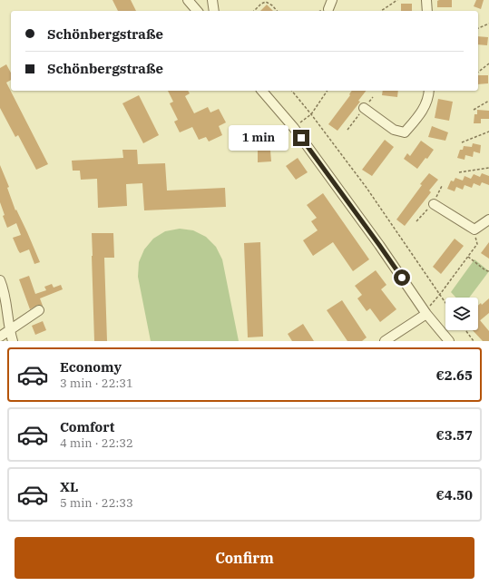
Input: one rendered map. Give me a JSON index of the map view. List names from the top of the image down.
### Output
{
  "page": {
    "banner": ["Schönbergstraße", "Schönbergstraße"],
    "bubble": "1 min",
    "list": [
      {
        "name": "Economy",
        "note": "3 min · 22:31",
        "value": "€2.65"
      },
      {
        "name": "Comfort",
        "note": "4 min · 22:32",
        "value": "€3.57"
      },
      {
        "name": "XL",
        "note": "5 min · 22:33",
        "value": "€4.50"
      }
    ],
    "buttons": "Confirm"
  }
}
